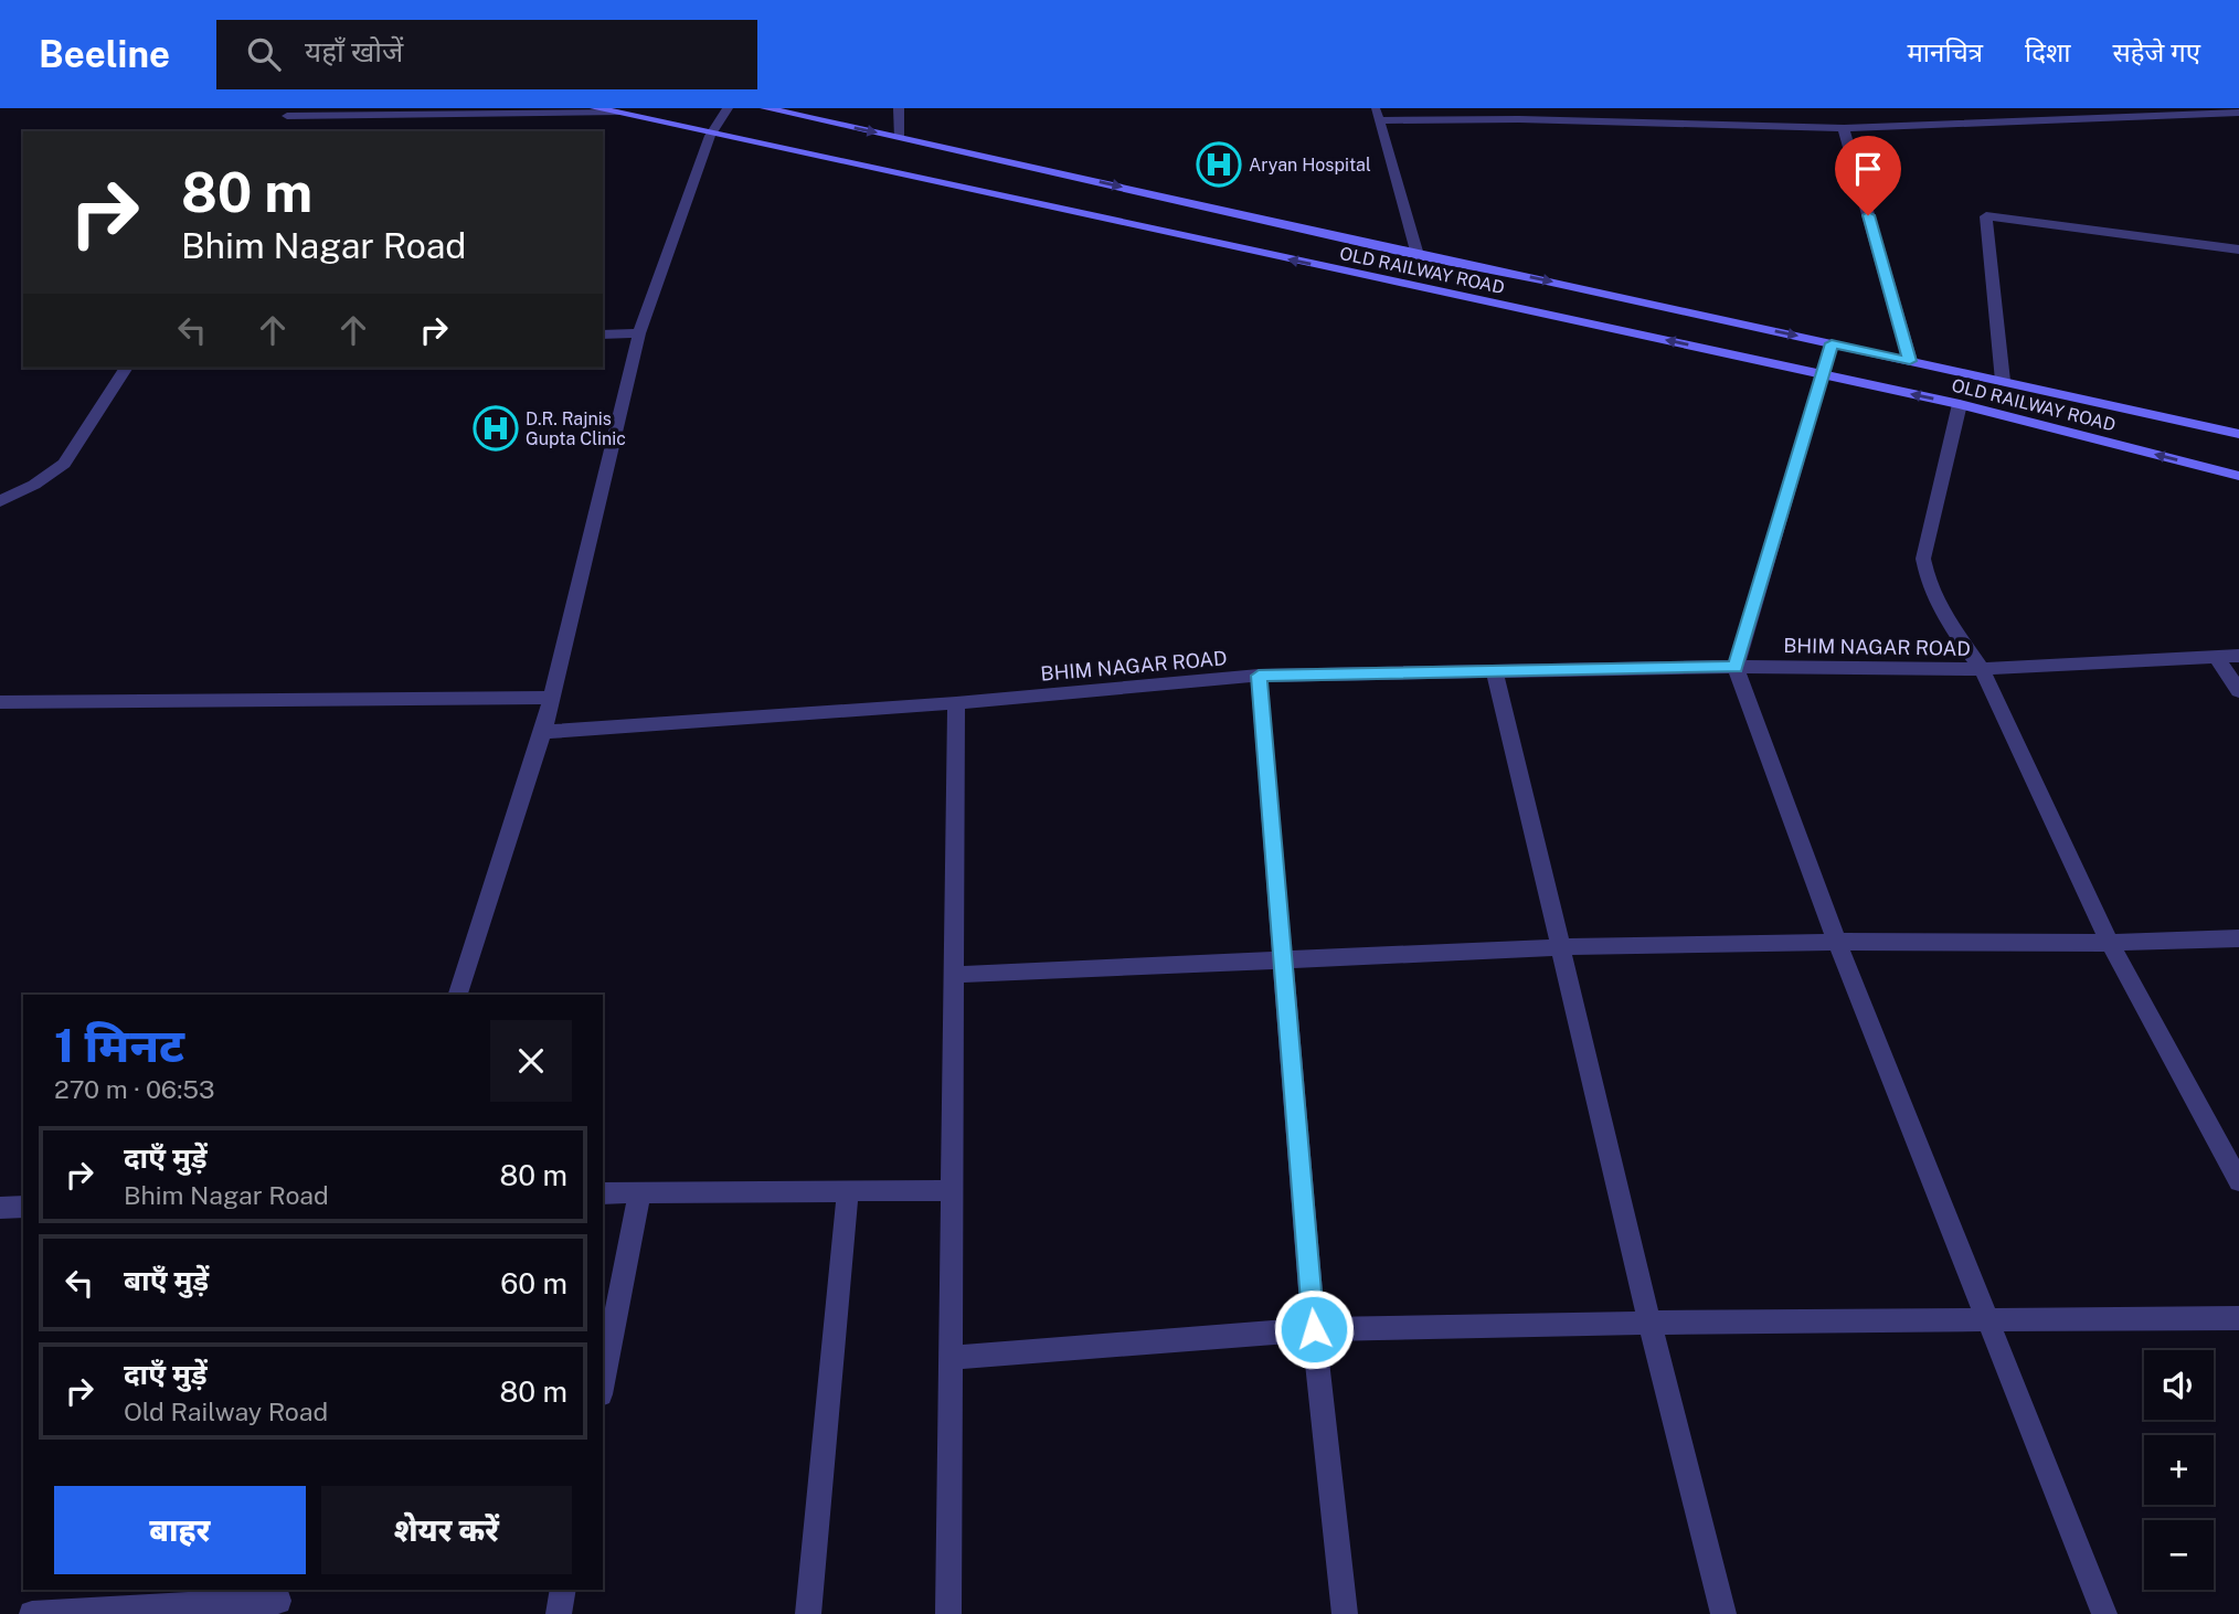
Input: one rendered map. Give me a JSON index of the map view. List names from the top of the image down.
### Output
{
  "streets": {
    "main road": ["OLD RAILWAY ROAD"],
    "street": ["BHIM NAGAR ROAD"]
  },
  "places": {
    "hospital": ["Aryan Hospital", "D.R. Rajnis Gupta Clinic"]
  },
  "page": {
    "header": "Beeline",
    "search": "यहाँ खोजें",
    "nav": ["मानचित्र", "दिशा", "सहेजे गए"],
    "turn": ["80 m", "Bhim Nagar Road"],
    "heading": ["1 मिनट", "270 m · 06:53"],
    "list": [
      {
        "name": "दाएँ मुड़ें",
        "note": "Bhim Nagar Road",
        "value": "80 m"
      },
      {
        "name": "बाएँ मुड़ें",
        "value": "60 m"
      },
      {
        "name": "दाएँ मुड़ें",
        "note": "Old Railway Road",
        "value": "80 m"
      }
    ],
    "map_buttons": ["+", "−"],
    "buttons": ["बाहर", "शेयर करें"]
  }
}
